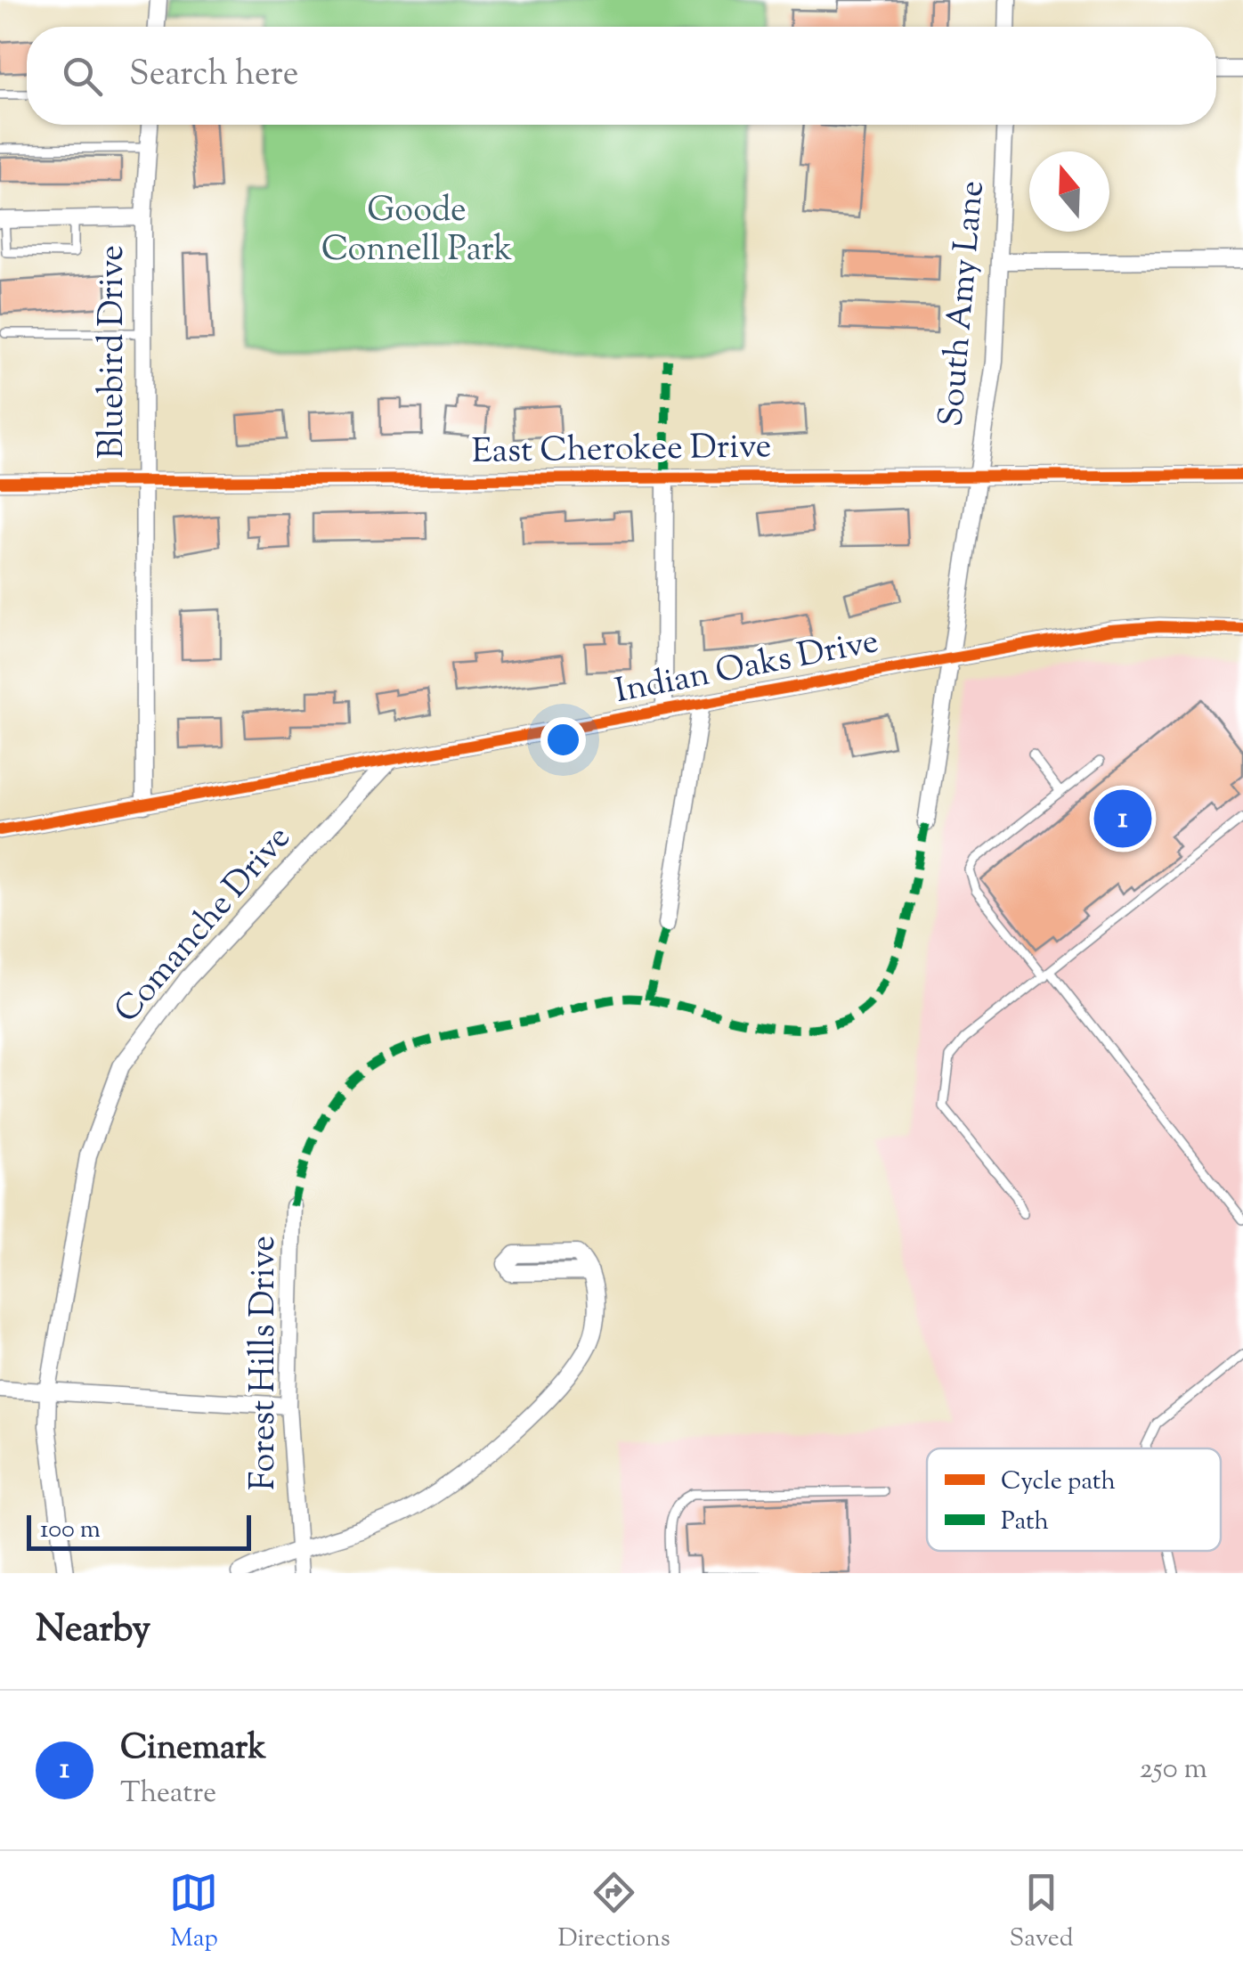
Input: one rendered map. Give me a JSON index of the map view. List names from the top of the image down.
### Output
{
  "streets": {
    "street": [
      "South Amy Lane",
      "Bluebird Drive",
      "East Cherokee Drive",
      "Indian Oaks Drive",
      "Comanche Drive",
      "Forest Hills Drive"
    ]
  },
  "crossings": [
    ["South Amy Lane", "East Cherokee Drive"],
    ["South Amy Lane", "Indian Oaks Drive"],
    ["Bluebird Drive", "East Cherokee Drive"],
    ["Bluebird Drive", "Indian Oaks Drive"],
    ["Indian Oaks Drive", "Comanche Drive"]
  ],
  "parks": ["Goode Connell Park"],
  "legend": ["Cycle path", "Path"],
  "scale_bar": "100 m",
  "north": "top",
  "page": {
    "search": "Search here",
    "pins": "1",
    "scale": "100 m",
    "heading": "Nearby",
    "list": [
      {
        "mark": "1",
        "name": "Cinemark",
        "note": "Theatre",
        "value": "250 m"
      }
    ],
    "nav": ["Map", "Directions", "Saved"]
  }
}
